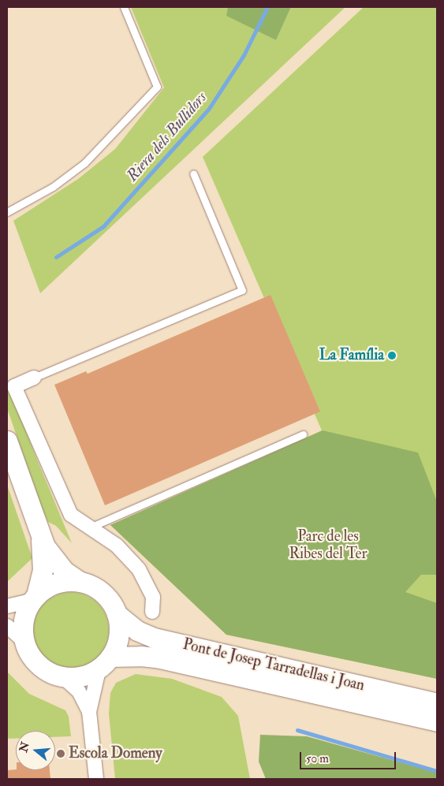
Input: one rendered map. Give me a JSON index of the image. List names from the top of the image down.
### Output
{
  "streets": {
    "street": ["Pont de Josep Tarradellas i Joan"]
  },
  "water": ["Riera dels Bullidors"],
  "parks": ["Parc de les Ribes del Ter"],
  "places": ["La Família", "Escola Domeny"],
  "scale_bar": "50 m",
  "north": "left"
}
